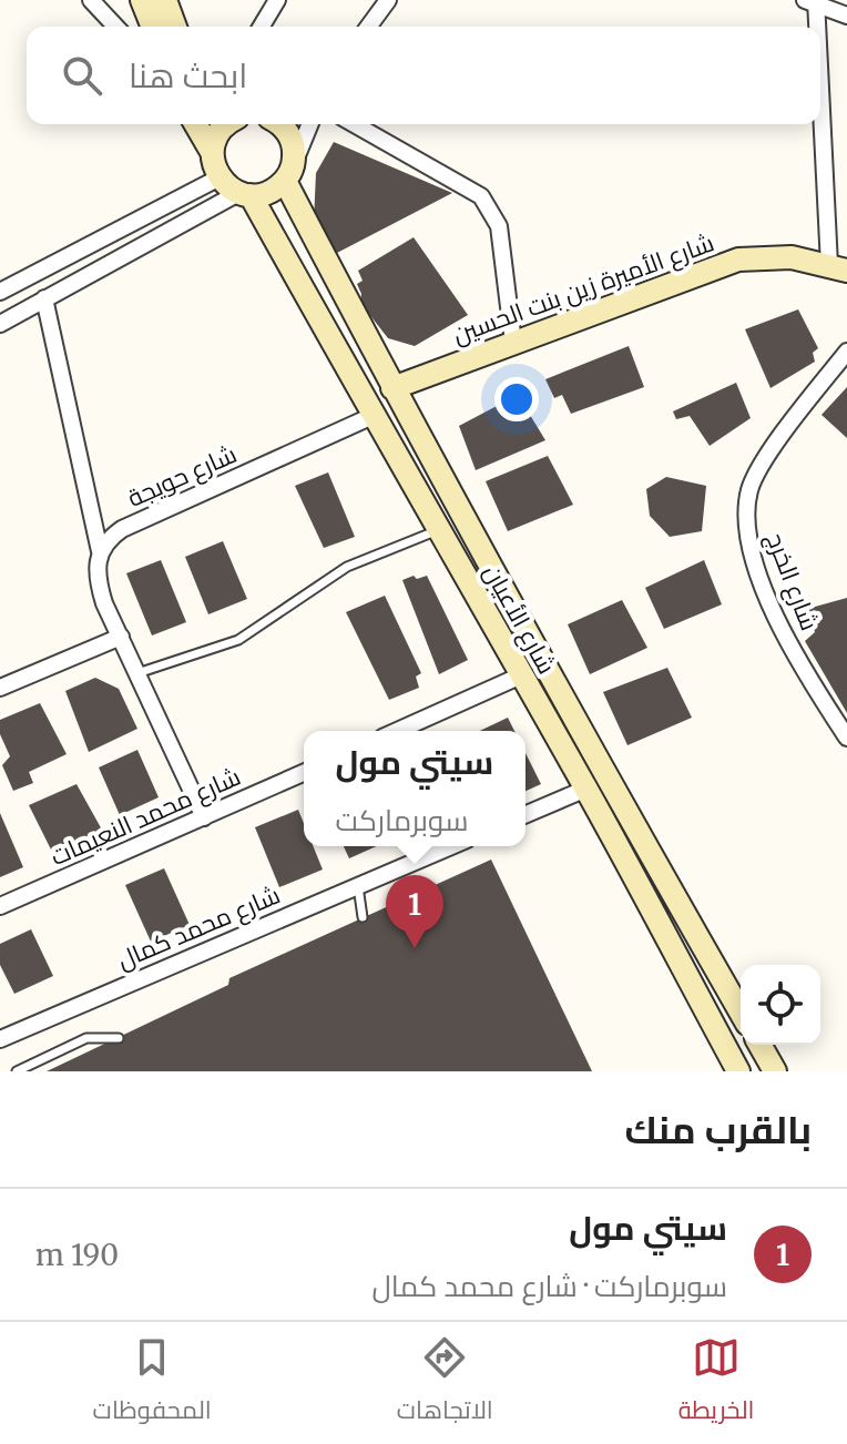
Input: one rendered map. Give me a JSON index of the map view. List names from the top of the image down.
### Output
{
  "streets": {
    "street": [
      "شارع الأميرة زين بنت الحسين",
      "شارع حويجة",
      "شارع الخرج",
      "شارع الأعيان",
      "شارع محمد النعيمات",
      "شارع محمد كمال"
    ]
  },
  "crossings": [
    ["شارع الأميرة زين بنت الحسين", "شارع الأعيان"],
    ["شارع حويجة", "شارع الأعيان"]
  ],
  "page": {
    "search": "ابحث هنا",
    "popup": ["سيتي مول", "سوبرماركت"],
    "pins": "1",
    "heading": "بالقرب منك",
    "list": [
      {
        "mark": "1",
        "name": "سيتي مول",
        "note": "سوبرماركت · شارع محمد كمال",
        "value": "190 m"
      }
    ],
    "nav": ["الخريطة", "الاتجاهات", "المحفوظات"]
  }
}
